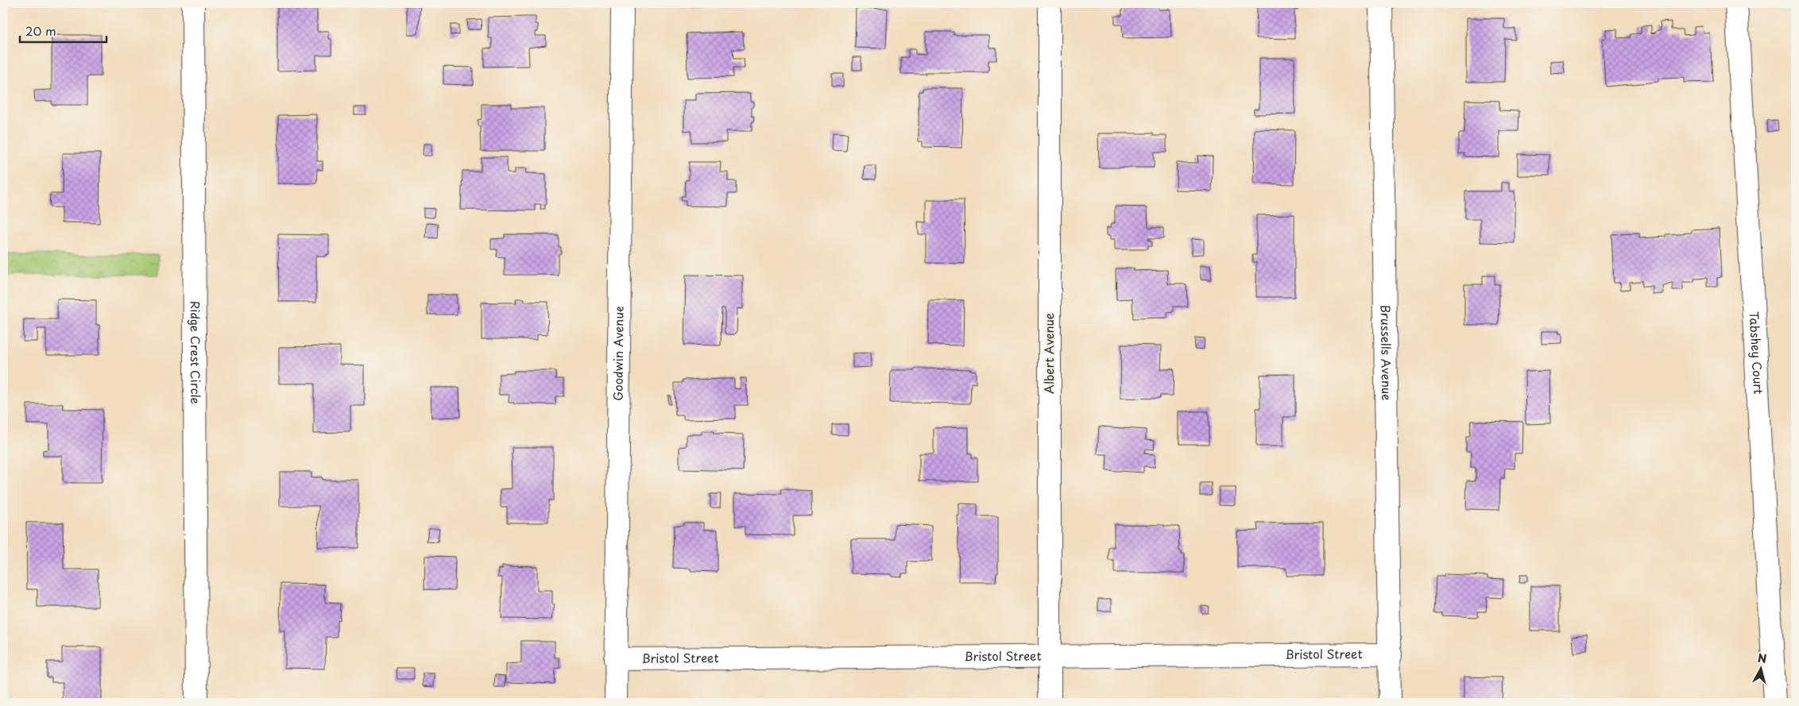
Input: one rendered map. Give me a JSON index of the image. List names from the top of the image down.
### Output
{
  "streets": {
    "street": [
      "Ridge Crest Circle",
      "Goodwin Avenue",
      "Brussells Avenue",
      "Albert Avenue",
      "Tabshey Court",
      "Bristol Street"
    ]
  },
  "crossings": [
    ["Goodwin Avenue", "Bristol Street"],
    ["Brussells Avenue", "Bristol Street"],
    ["Albert Avenue", "Bristol Street"]
  ],
  "scale_bar": "20 m",
  "north": "top"
}
